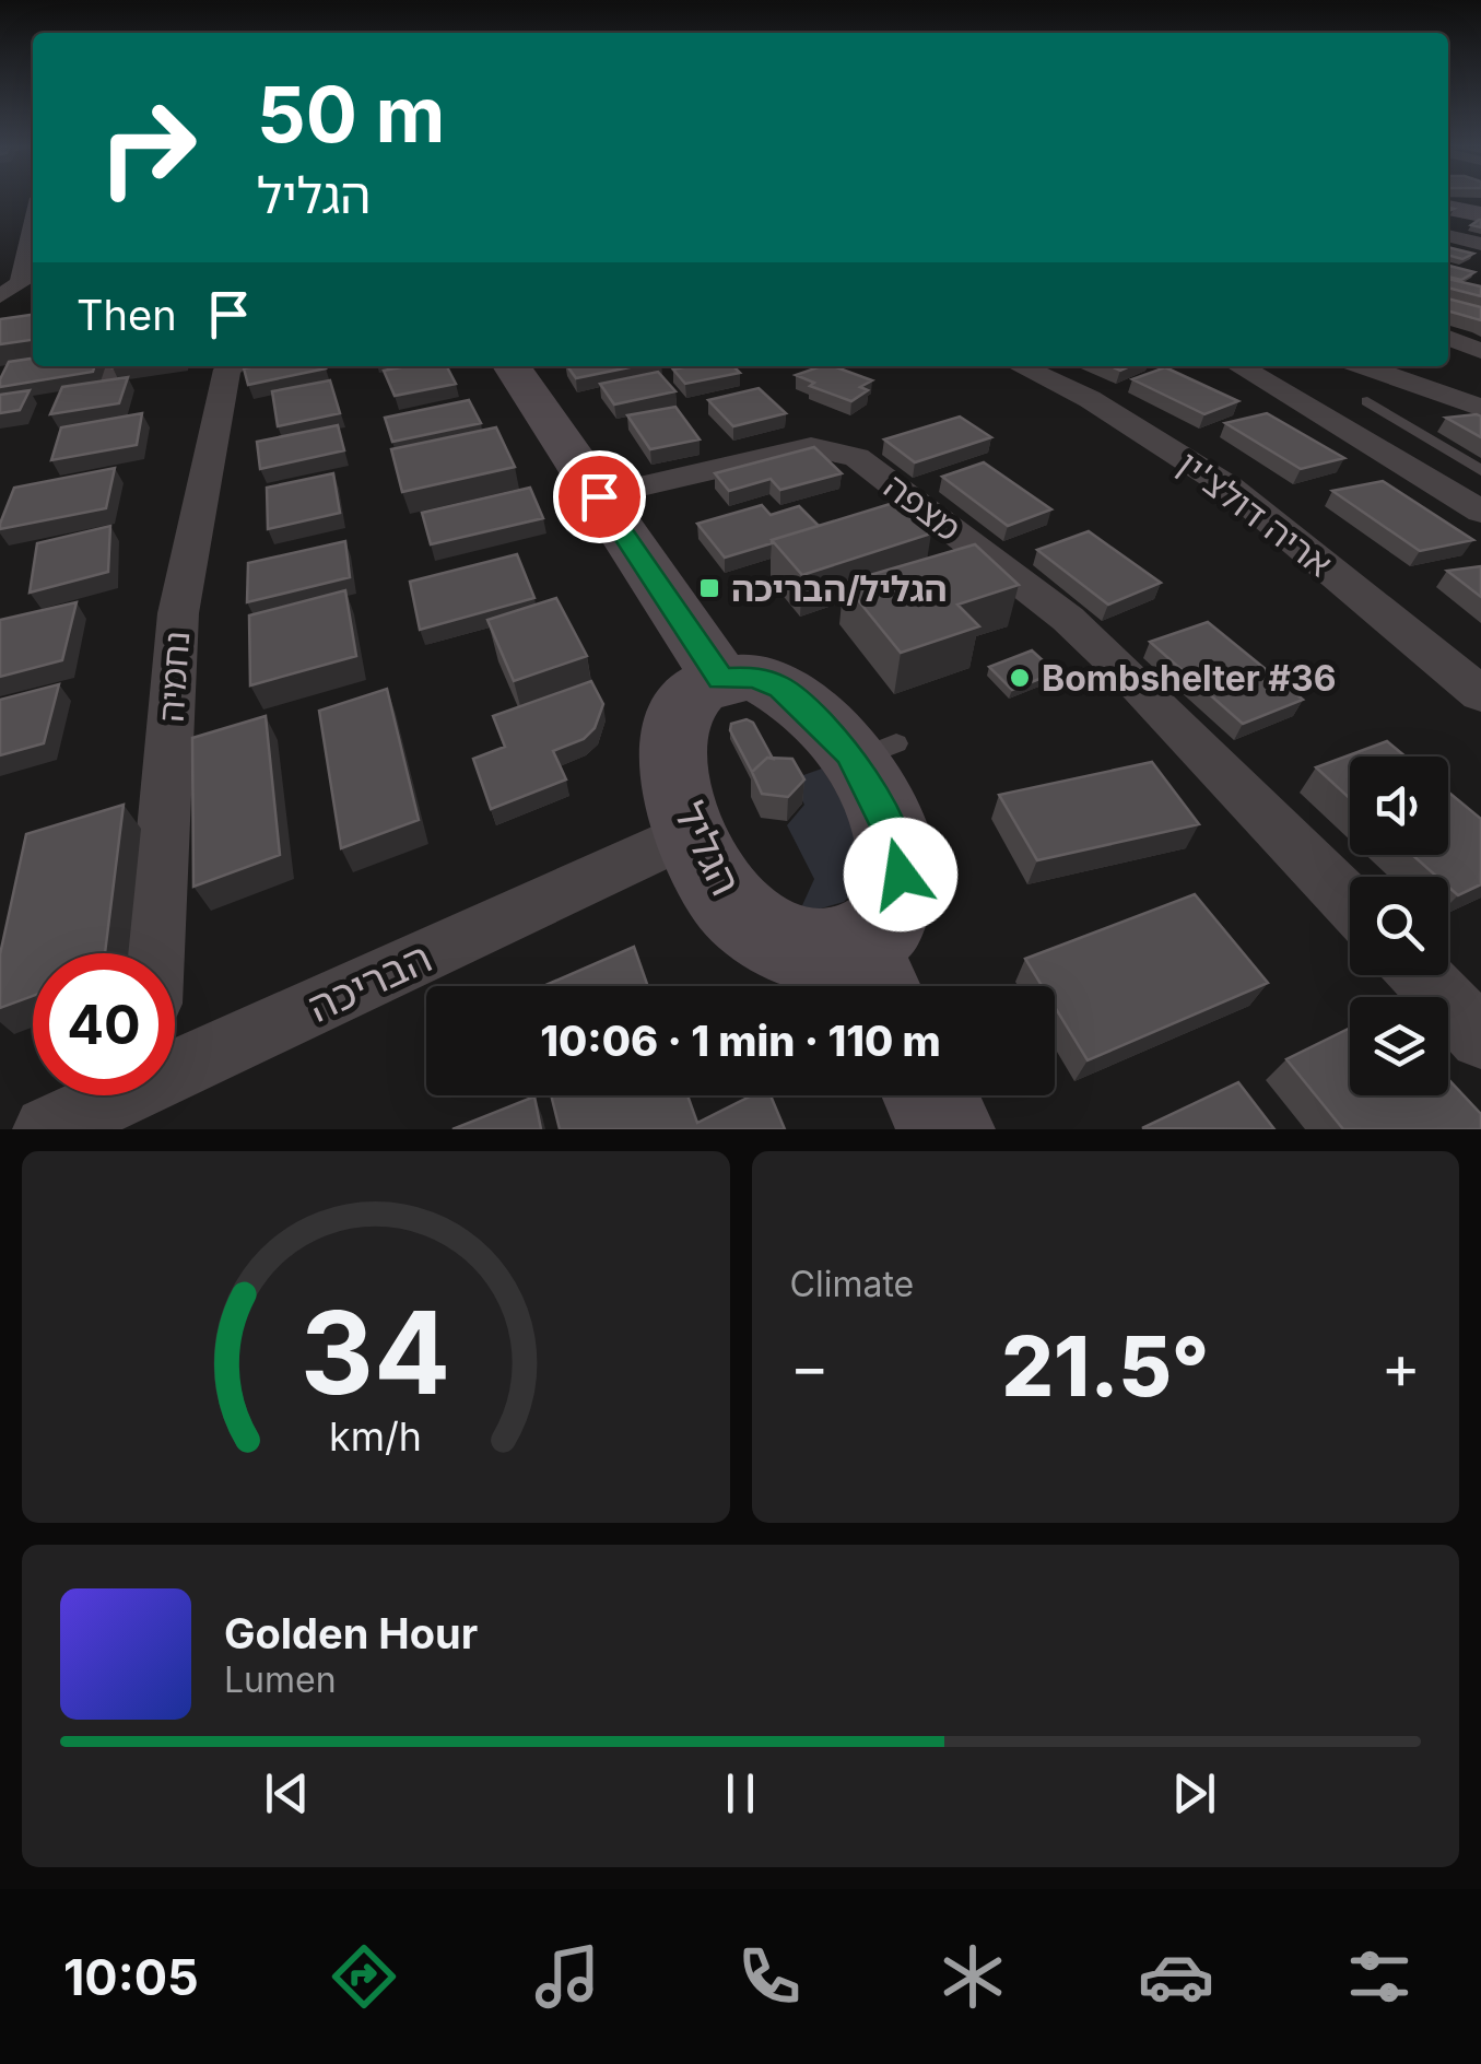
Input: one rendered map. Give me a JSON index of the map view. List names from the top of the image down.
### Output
{
  "streets": {
    "street": [
      "מצפה",
      "אריה דולצ'ין",
      "נחמיה",
      "הגליל",
      "הבריכה"
    ]
  },
  "crossings": [
    ["הגליל", "הבריכה"]
  ],
  "places": {
    "transit": ["הגליל/הבריכה"],
    "other": ["Bombshelter #36"]
  },
  "page": {
    "turn": ["50 m", "הגליל"],
    "then": "Then",
    "limit": "40",
    "trip": "10:06 · 1 min · 110 m",
    "tile": "Climate",
    "heat": ["−", "21.5°", "+"],
    "song": ["Golden Hour", "Lumen"],
    "tabs": "10:05",
    "gauge": ["34", "km/h"]
  }
}
